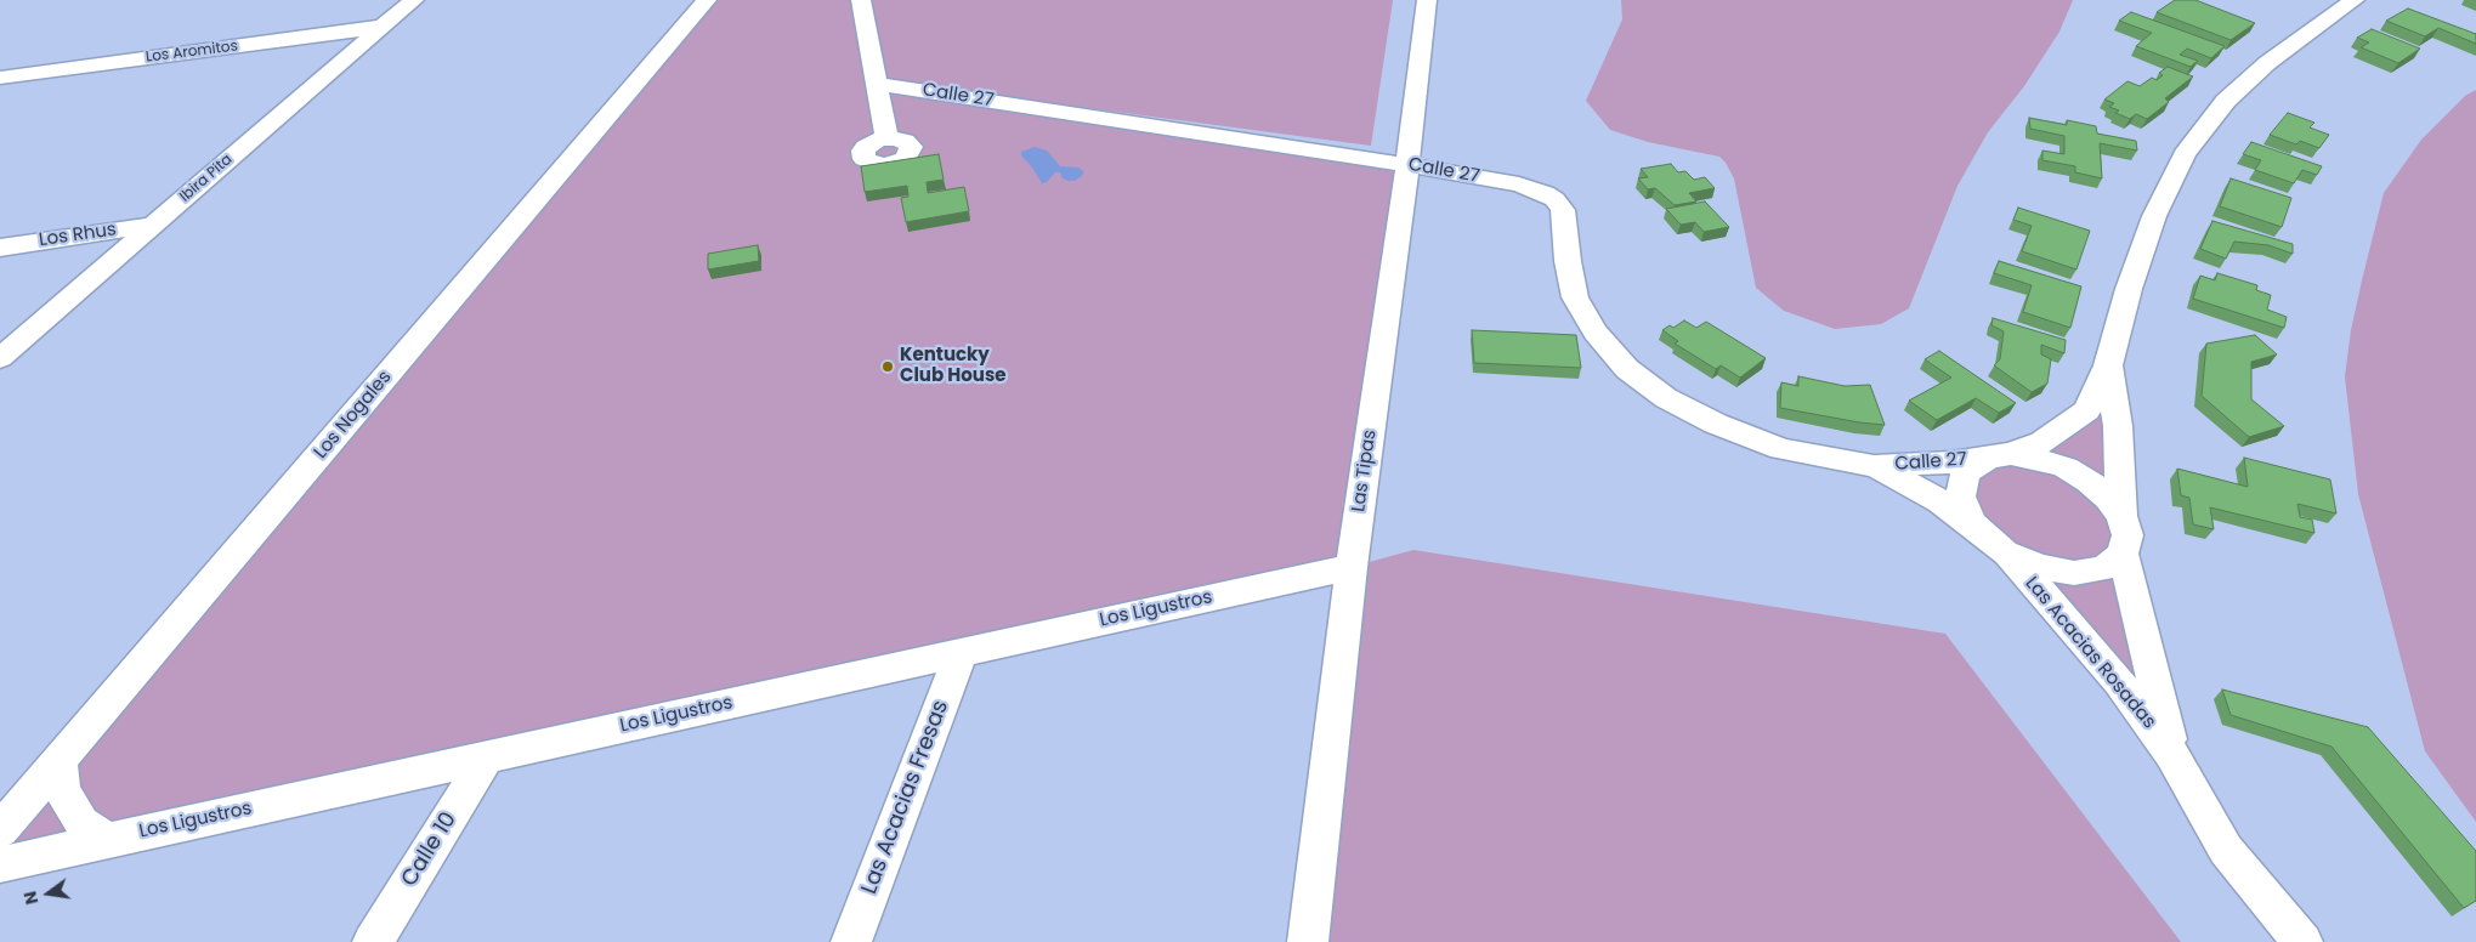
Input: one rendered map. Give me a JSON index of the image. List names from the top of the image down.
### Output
{
  "streets": {
    "street": [
      "Los Aromitos",
      "Calle 27",
      "Ibira Pita",
      "Los Rhus",
      "Los Nogales",
      "Las Tipas",
      "Los Ligustros",
      "Las Acacias Rosadas",
      "Las Acacias Fresas",
      "Calle 10"
    ]
  },
  "crossings": [
    ["Los Aromitos", "Ibira Pita"],
    ["Calle 27", "Las Tipas"],
    ["Calle 27", "Las Acacias Rosadas"],
    ["Ibira Pita", "Los Rhus"],
    ["Las Tipas", "Los Ligustros"],
    ["Los Ligustros", "Las Acacias Fresas"],
    ["Los Ligustros", "Calle 10"]
  ],
  "places": ["Kentucky Club House"],
  "north": "left"
}
